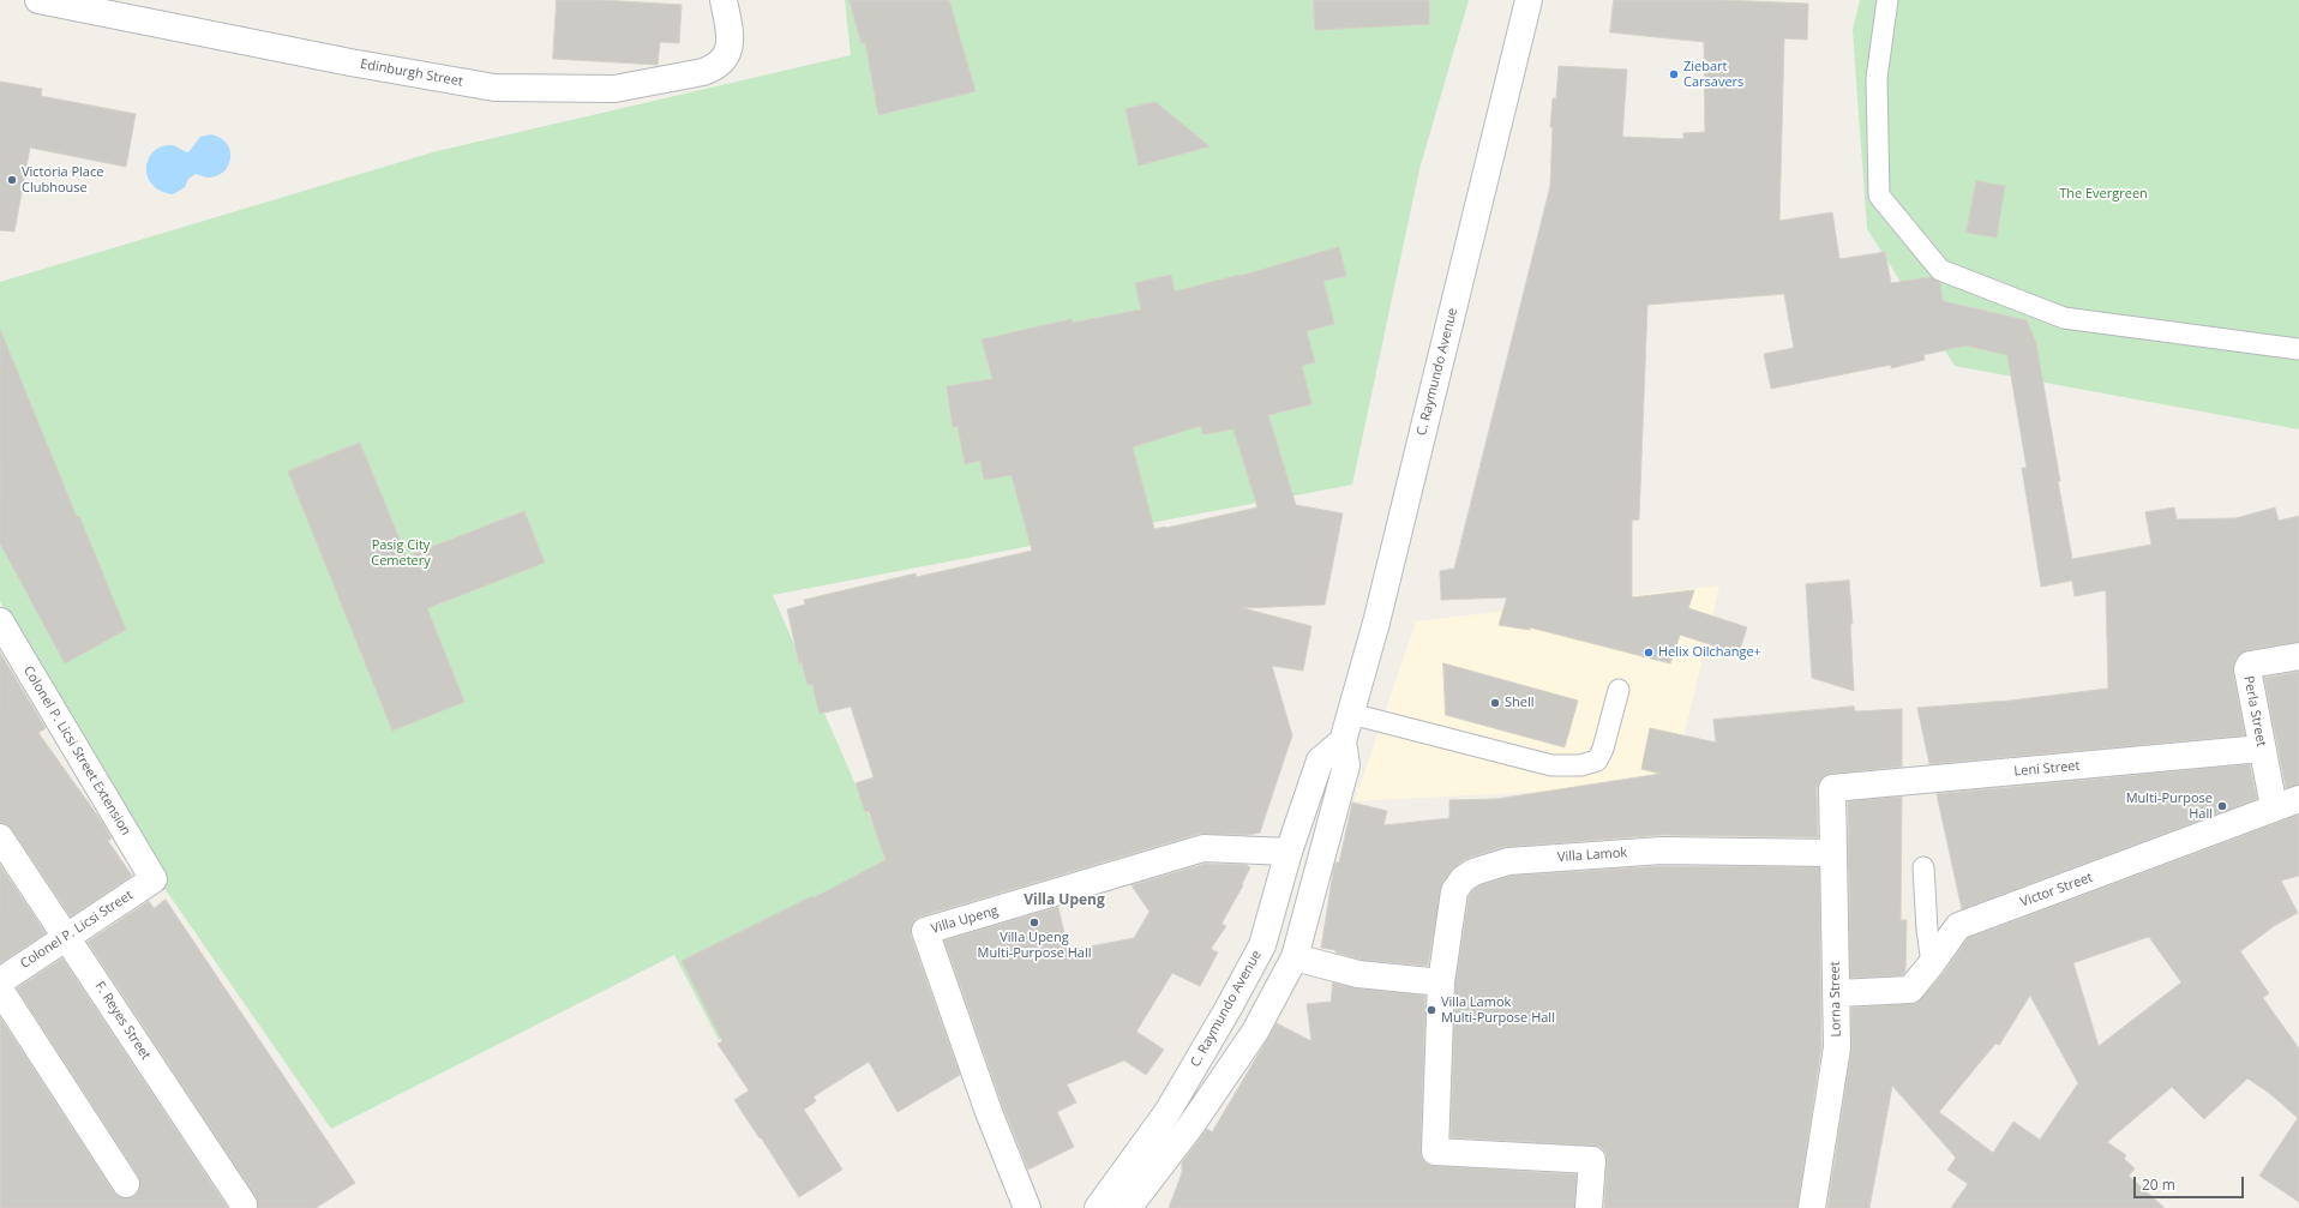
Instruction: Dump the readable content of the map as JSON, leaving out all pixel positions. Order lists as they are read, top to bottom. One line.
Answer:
{"streets":{"street":["Edinburgh Street","C. Raymundo Avenue","Perla Street","Colonel P. Licsi Street Extension","Leni Street","Villa Lamok","Victor Street","Villa Upeng","Colonel P. Licsi Street","Lorna Street","F. Reyes Street"]},"crossings":[["C. Raymundo Avenue","Villa Upeng"],["Perla Street","Leni Street"],["Perla Street","Victor Street"],["Colonel P. Licsi Street Extension","Colonel P. Licsi Street"],["Leni Street","Lorna Street"],["Villa Lamok","Lorna Street"],["Victor Street","Lorna Street"],["Colonel P. Licsi Street","F. Reyes Street"]],"districts":["Villa Upeng"],"parks":["The Evergreen","Pasig City Cemetery"],"places":["Ziebart Carsavers","Victoria Place Clubhouse","Helix Oilchange+","Shell","Multi-Purpose Hall","Villa Upeng Multi-Purpose Hall","Villa Lamok Multi-Purpose Hall"],"scale_bar":"20 m"}
